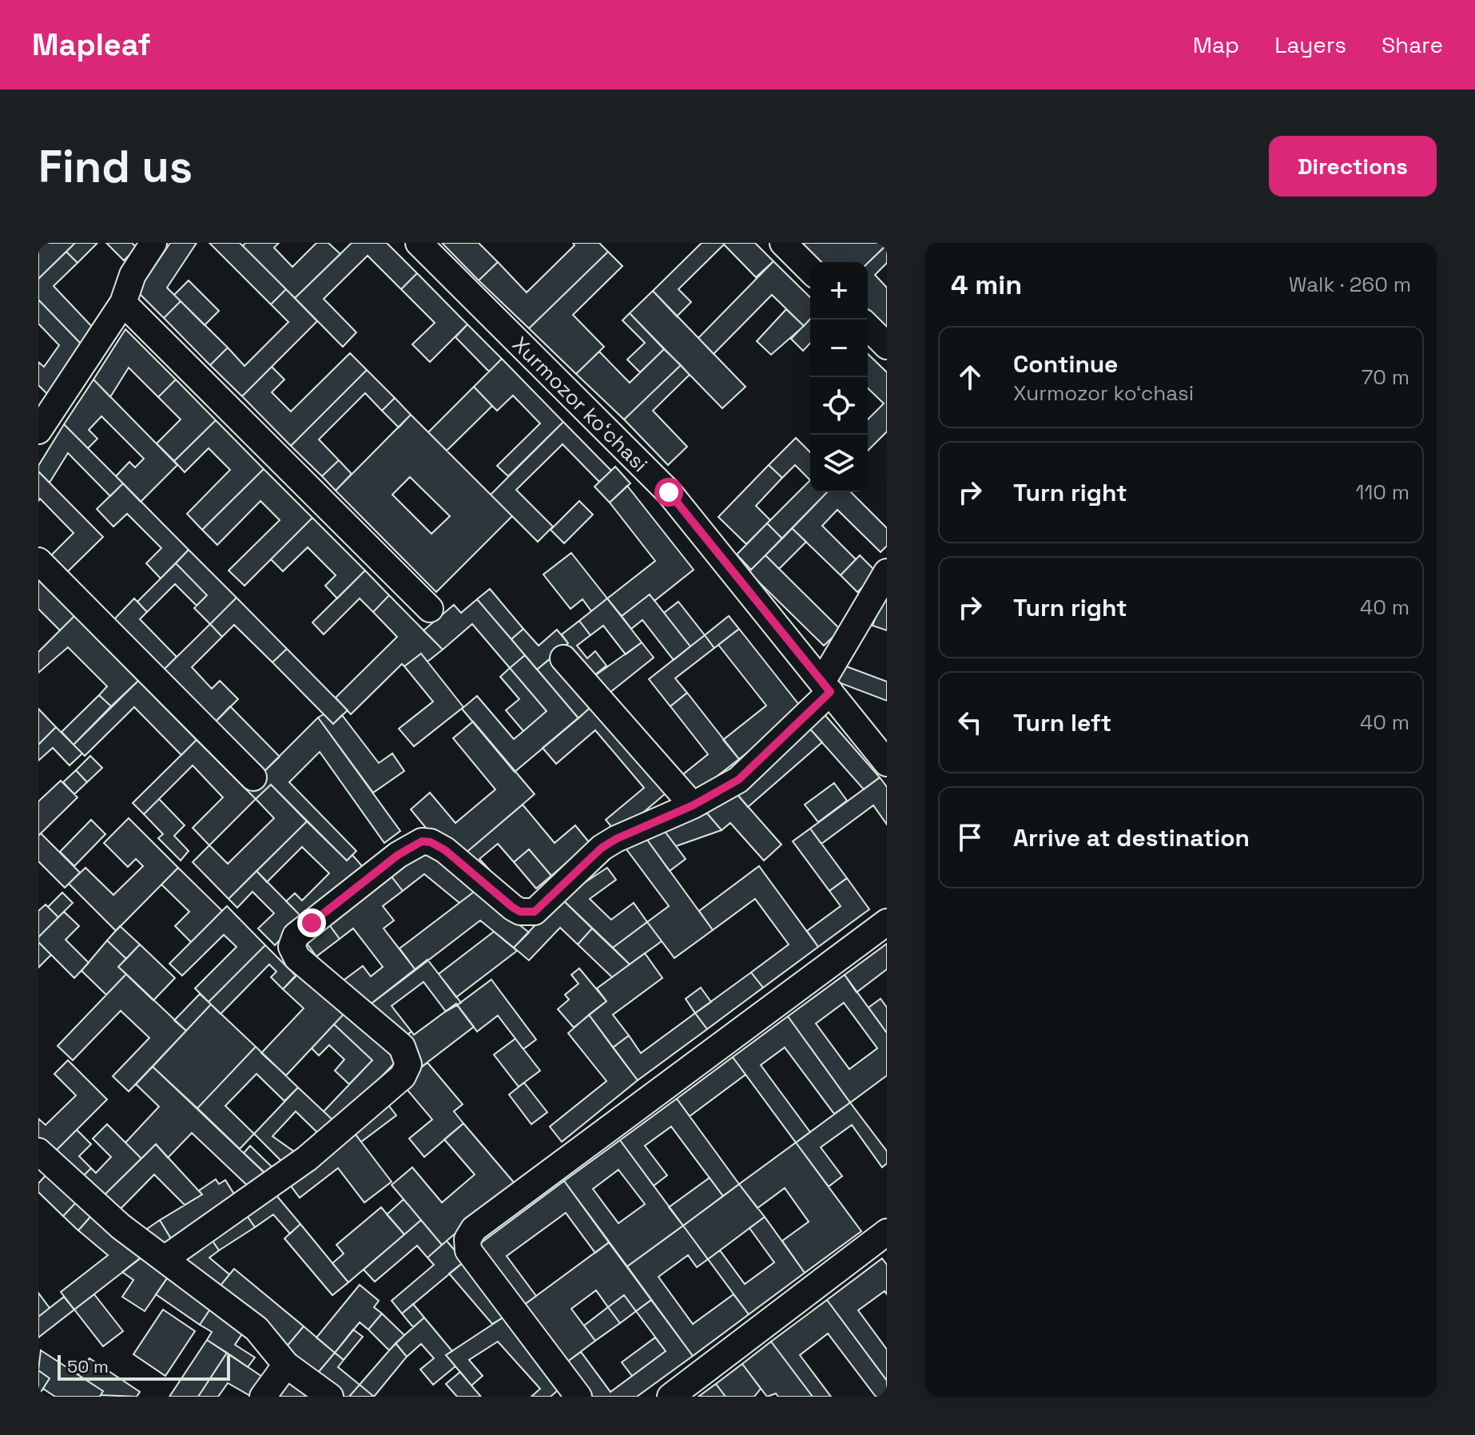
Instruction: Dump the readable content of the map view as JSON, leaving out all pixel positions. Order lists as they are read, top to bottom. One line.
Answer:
{"streets":{"street":["Xurmozor koʻchasi"]},"scale_bar":"50 m","page":{"header":"Mapleaf","nav":["Map","Layers","Share"],"buttons":"Directions","title":"Find us","heading":["4 min","Walk · 260 m"],"map_buttons":["+","−"],"list":[["Continue","Xurmozor koʻchasi","70 m"],["Turn right","110 m"],["Turn right","40 m"],["Turn left","40 m"],"Arrive at destination"],"scale":"50 m"}}
